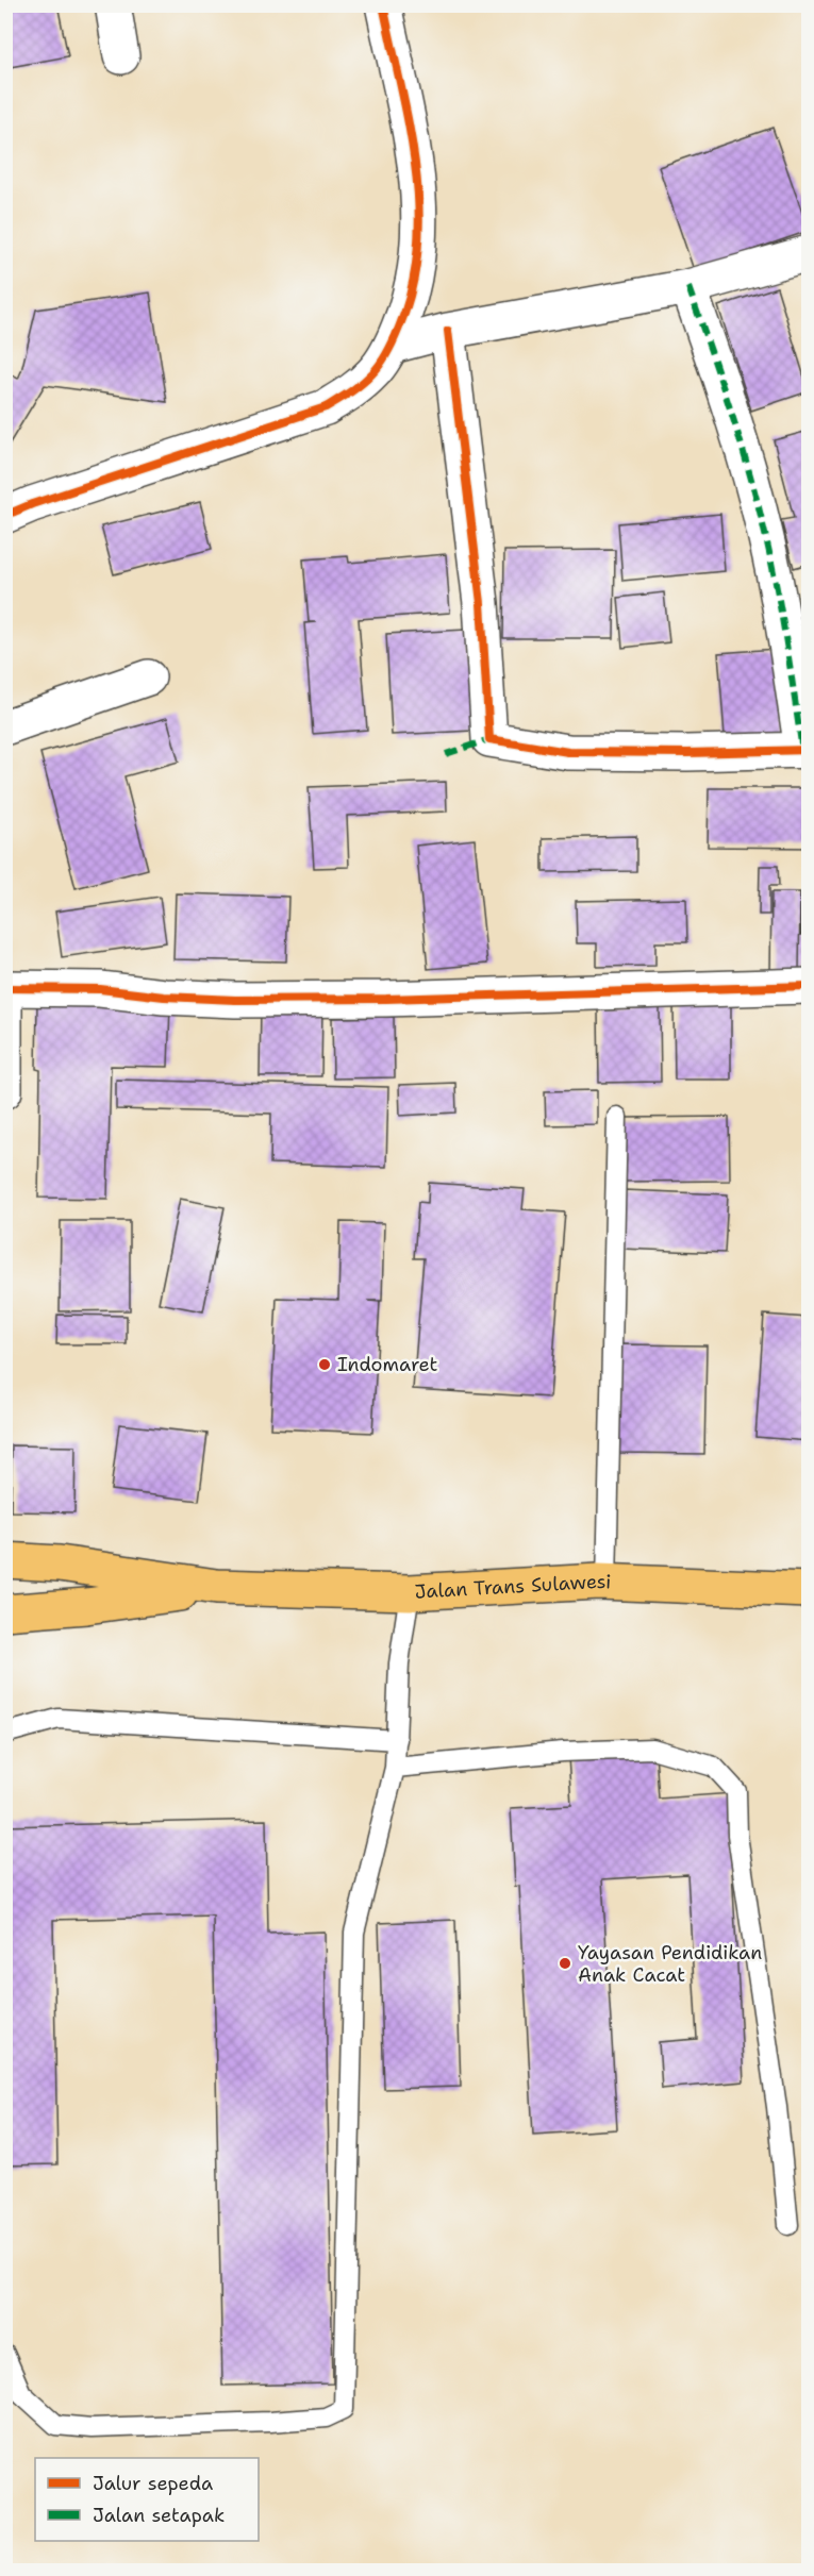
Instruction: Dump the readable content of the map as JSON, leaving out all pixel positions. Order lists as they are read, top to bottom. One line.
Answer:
{"streets":{"highway":["Jalan Trans Sulawesi"]},"places":["Indomaret","Yayasan Pendidikan Anak Cacat"],"legend":["Jalur sepeda","Jalan setapak"]}
